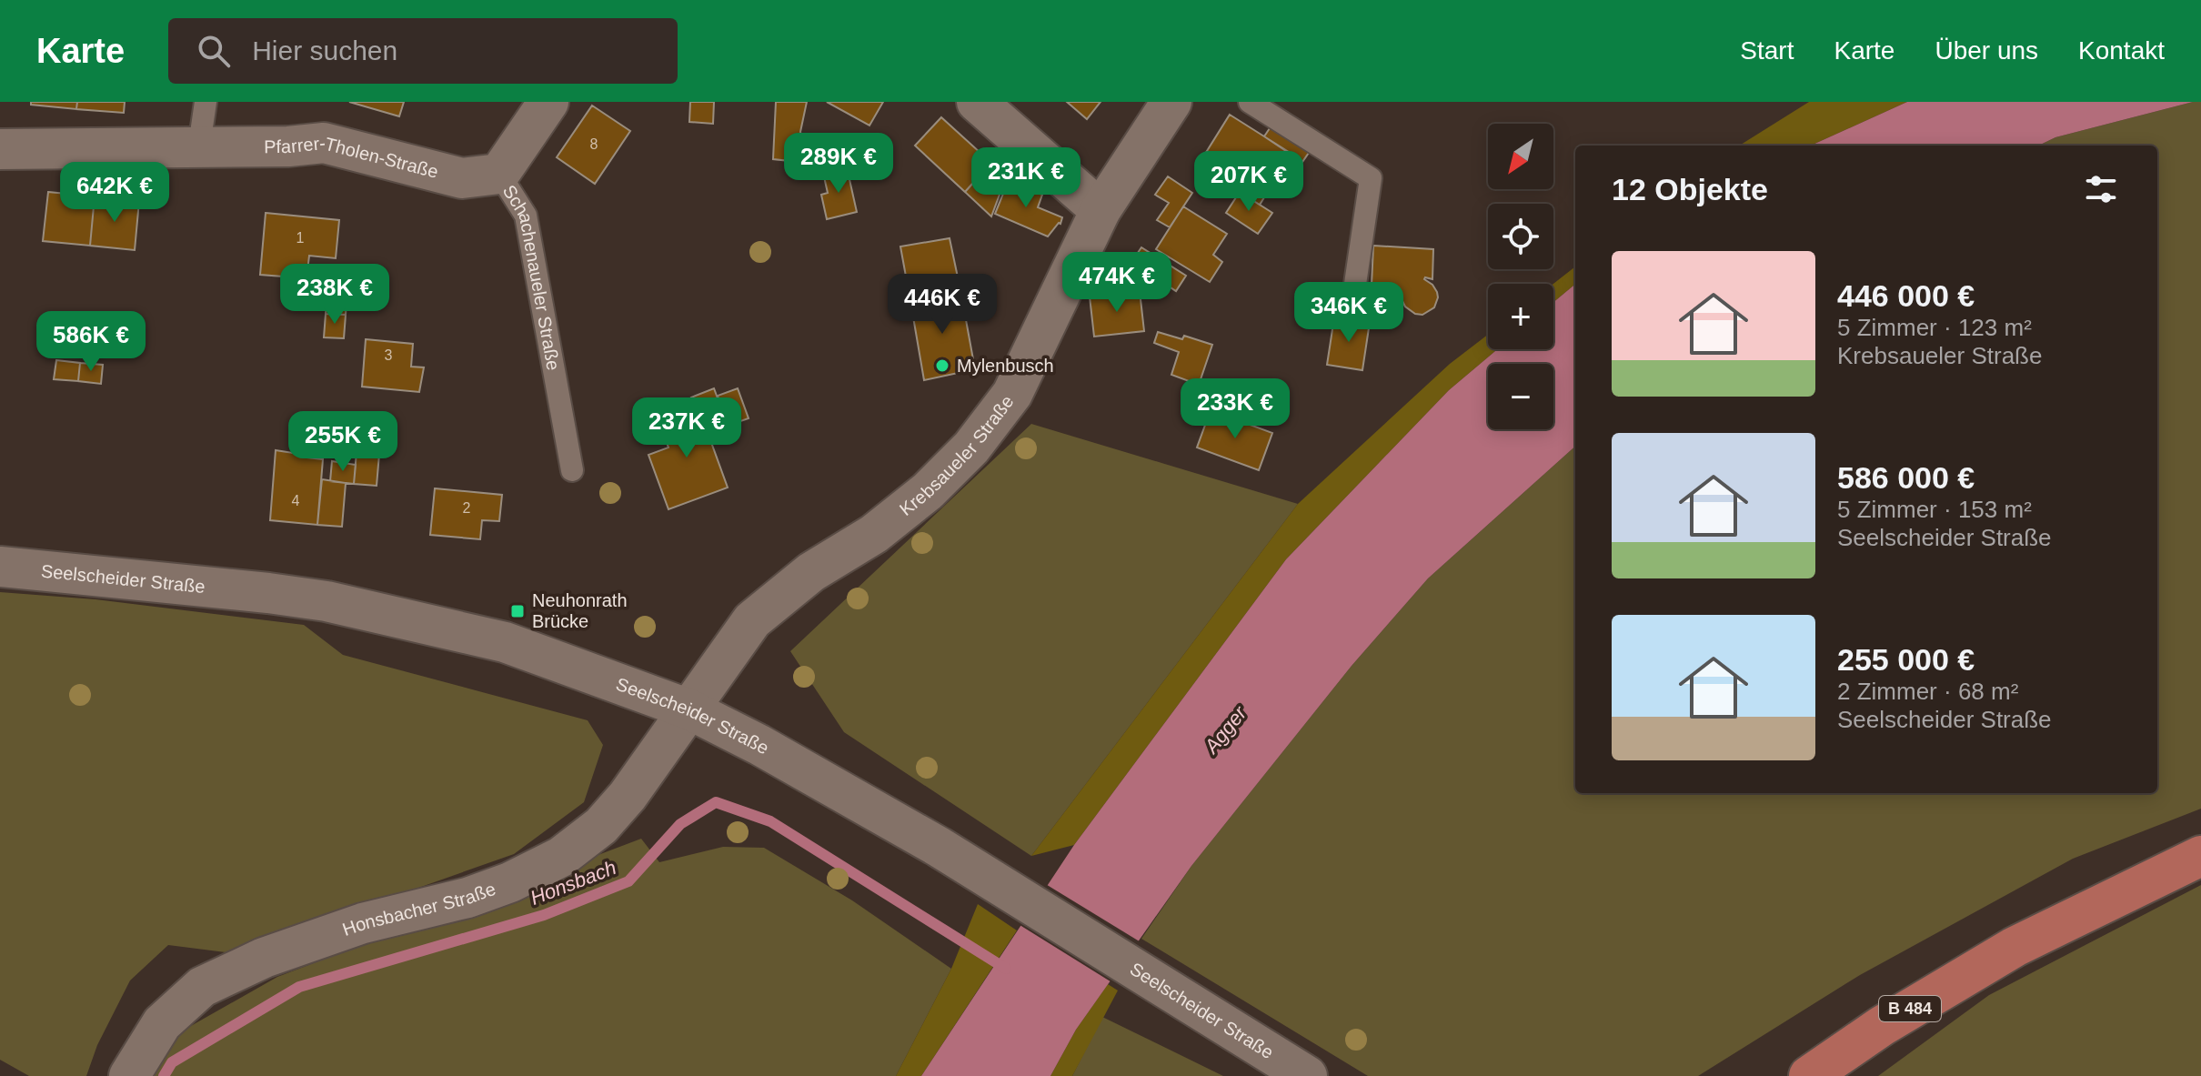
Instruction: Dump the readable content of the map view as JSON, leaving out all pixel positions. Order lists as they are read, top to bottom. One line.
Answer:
{"streets":{"main road":["B 484"],"street":["Pfarrer-Tholen-Straße","Schachenaueler Straße","Krebsaueler Straße","Seelscheider Straße","Honsbacher Straße"]},"crossings":[["Pfarrer-Tholen-Straße","Schachenaueler Straße"],["Krebsaueler Straße","Seelscheider Straße"],["Krebsaueler Straße","Honsbacher Straße"],["Seelscheider Straße","Honsbacher Straße"]],"water":["Agger","Honsbach"],"places":{"other":["Mylenbusch"],"transit":["Neuhonrath Brücke"]},"house_numbers":["8","1","3","4","2"],"north":"bottom left","page":{"header":"Karte","search":"Hier suchen","nav":["Start","Karte","Über uns","Kontakt"],"map_buttons":["+","−"],"price":["289K €","231K €","207K €","642K €","474K €","238K €","446K €","346K €","586K €","233K €","237K €","255K €"],"heading":"12 Objekte","list":[{"name":"446 000 €","note":"5 Zimmer · 123 m² · Krebsaueler Straße"},{"name":"586 000 €","note":"5 Zimmer · 153 m² · Seelscheider Straße"},{"name":"255 000 €","note":"2 Zimmer · 68 m² · Seelscheider Straße"}]}}
